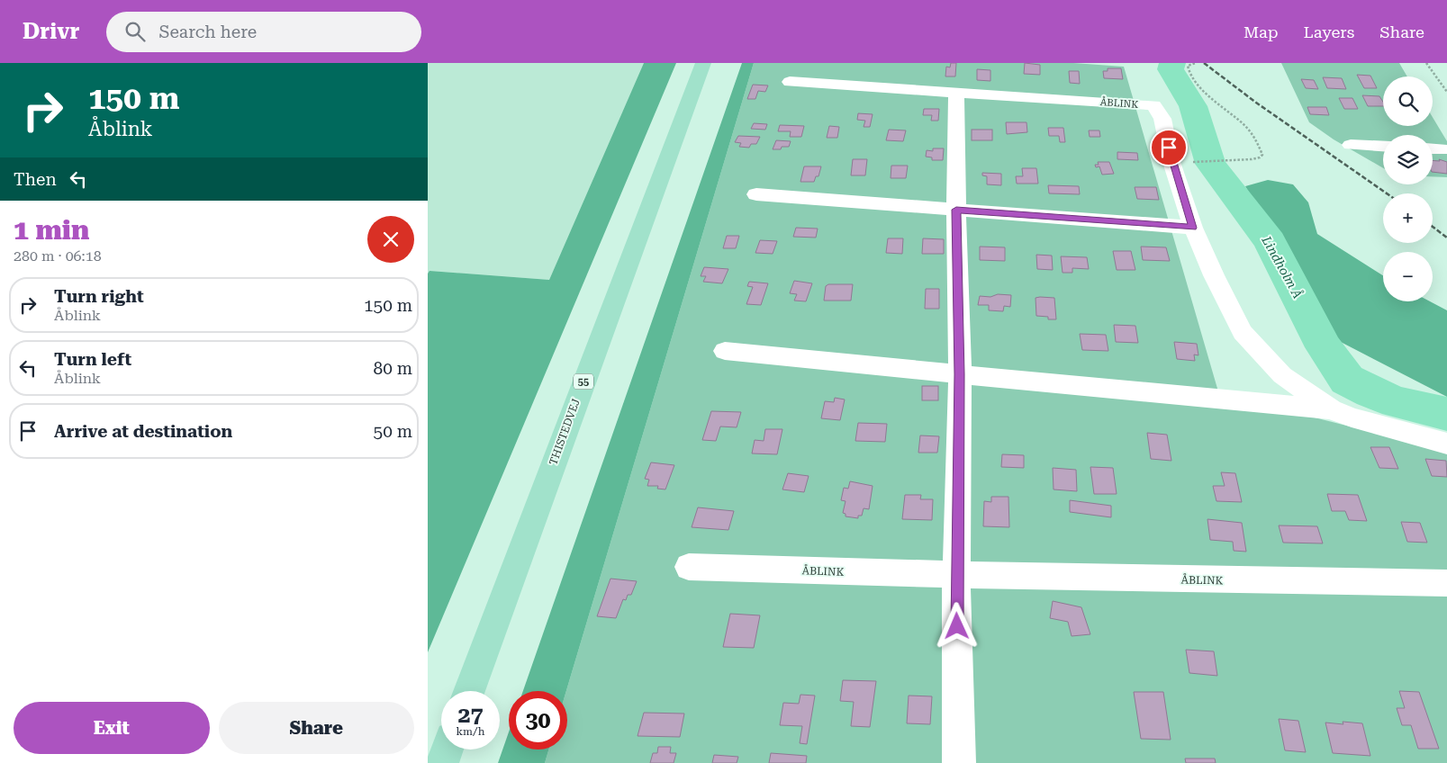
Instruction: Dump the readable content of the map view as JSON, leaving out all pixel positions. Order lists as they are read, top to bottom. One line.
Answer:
{"streets":{"main road":["55","THISTEDVEJ"],"street":["ÅBLINK"]},"water":["Lindholm Å"],"page":{"header":"Drivr","search":"Search here","nav":["Map","Layers","Share"],"turn":["150 m","Åblink"],"map_buttons":["+","−"],"then":"Then","heading":["1 min","280 m · 06:18"],"list":[{"name":"Turn right","note":"Åblink","value":"150 m"},{"name":"Turn left","note":"Åblink","value":"80 m"},{"name":"Arrive at destination","value":"50 m"}],"speed":"27 km/h","limit":"30","buttons":["Exit","Share"]}}
